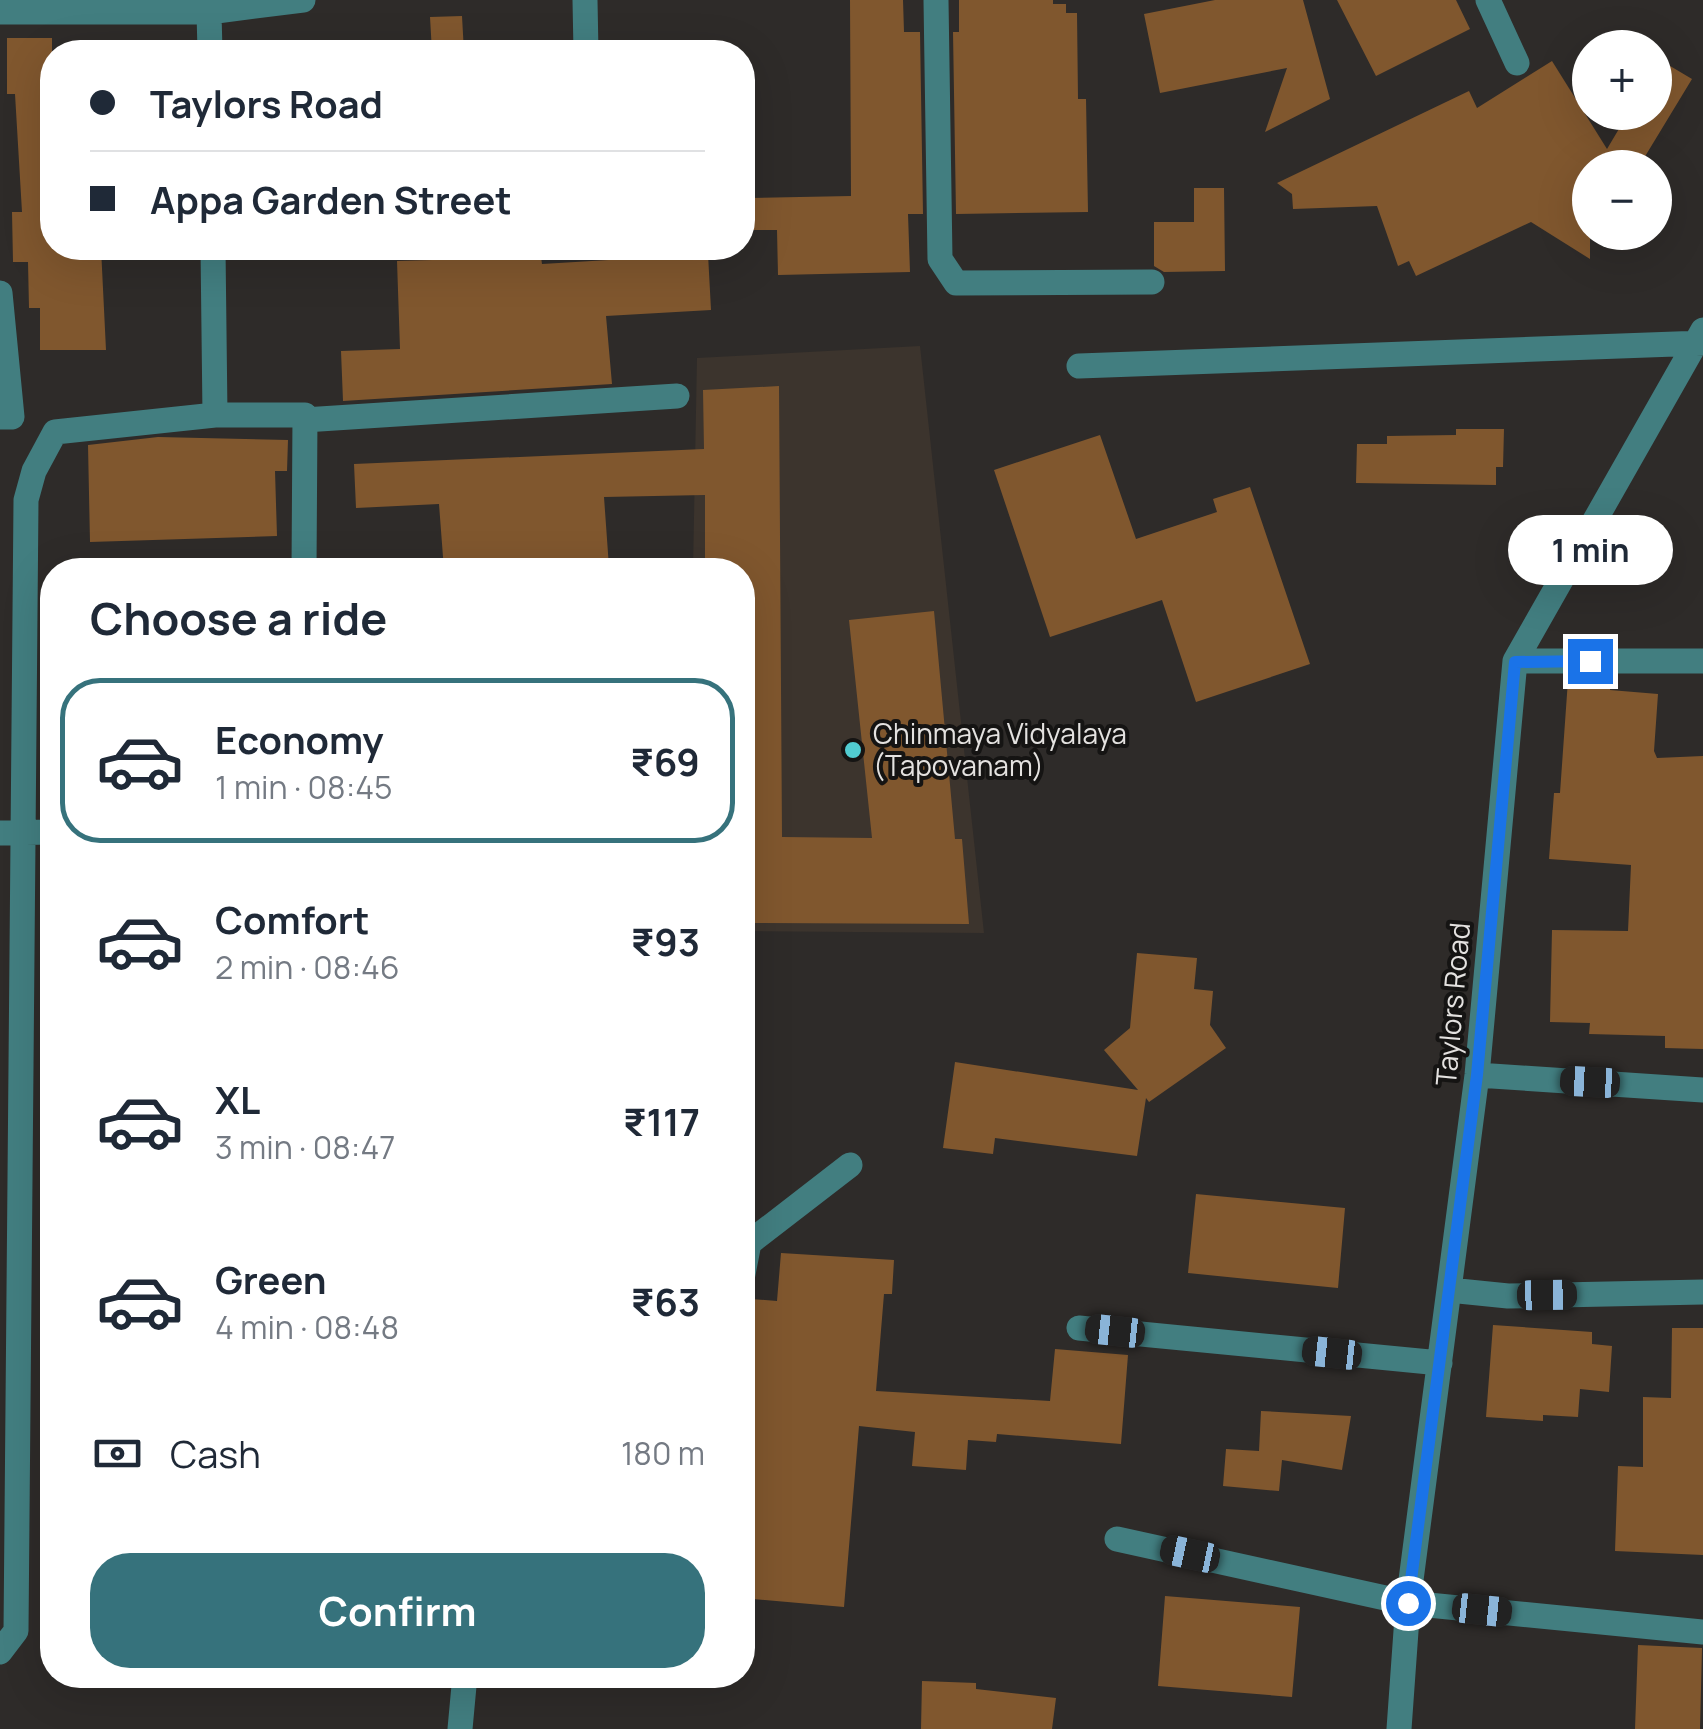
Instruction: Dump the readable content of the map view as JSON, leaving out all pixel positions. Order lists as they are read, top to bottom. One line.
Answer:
{"streets":{"street":["Taylors Road"]},"places":["Chinmaya Vidyalaya (Tapovanam)"],"page":{"map_buttons":["+","−"],"banner":["Taylors Road","Appa Garden Street"],"bubble":"1 min","heading":"Choose a ride","list":[{"name":"Economy","note":"1 min · 08:45","value":"₹69"},{"name":"Comfort","note":"2 min · 08:46","value":"₹93"},{"name":"XL","note":"3 min · 08:47","value":"₹117"},{"name":"Green","note":"4 min · 08:48","value":"₹63"}],"pay":["Cash","180 m"],"buttons":"Confirm"}}
